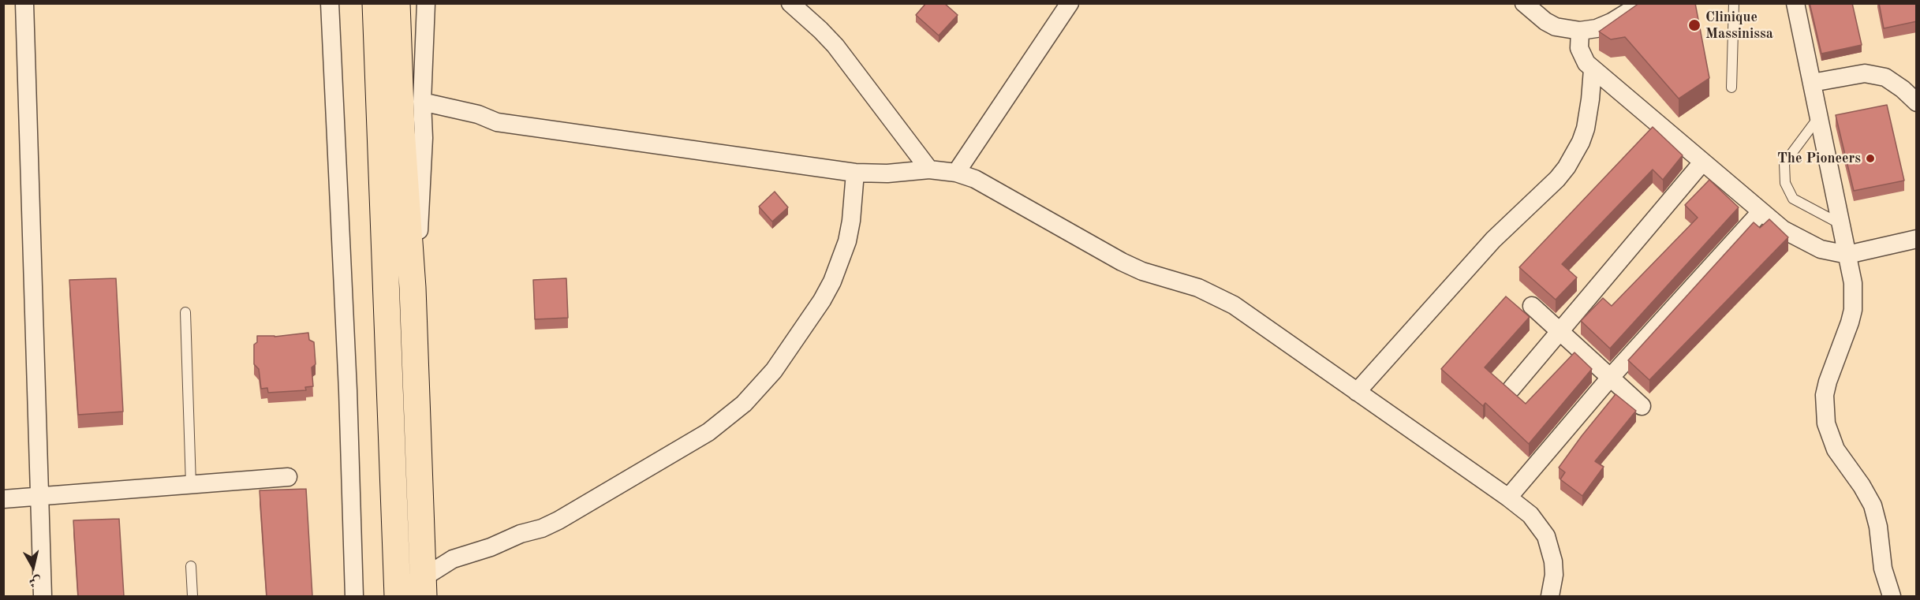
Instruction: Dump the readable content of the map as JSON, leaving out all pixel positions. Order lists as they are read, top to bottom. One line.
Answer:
{"places":["Clinique Massinissa","The Pioneers"],"north":"bottom"}
